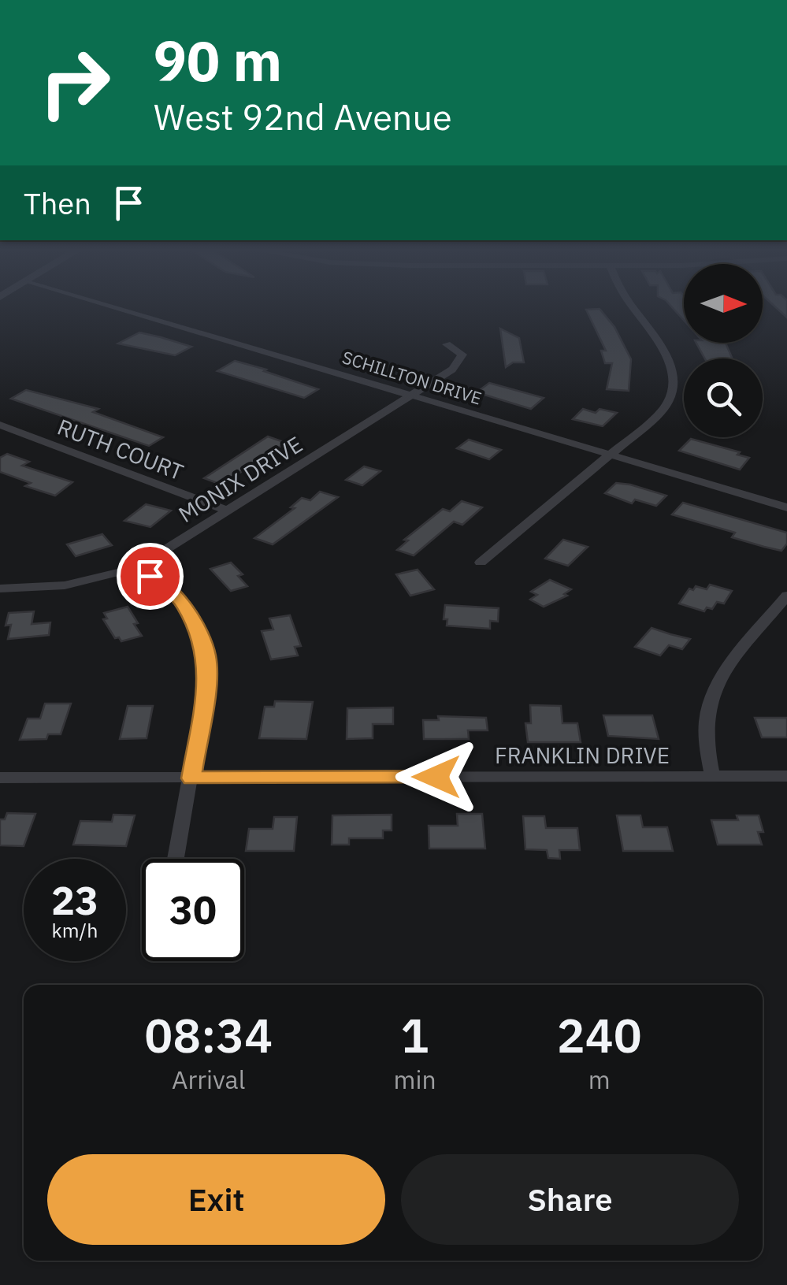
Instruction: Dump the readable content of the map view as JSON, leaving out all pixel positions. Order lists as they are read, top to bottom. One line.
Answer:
{"streets":{"street":["SCHILLTON DRIVE","RUTH COURT","MONIX DRIVE","FRANKLIN DRIVE"]},"crossings":[["SCHILLTON DRIVE","MONIX DRIVE"],["RUTH COURT","MONIX DRIVE"]],"north":"right","page":{"turn":["90 m","West 92nd Avenue"],"then":"Then","speed":"23 km/h","limit":"30","eta":["08:34","Arrival","1","min","240","m"],"buttons":["Exit","Share"]}}
